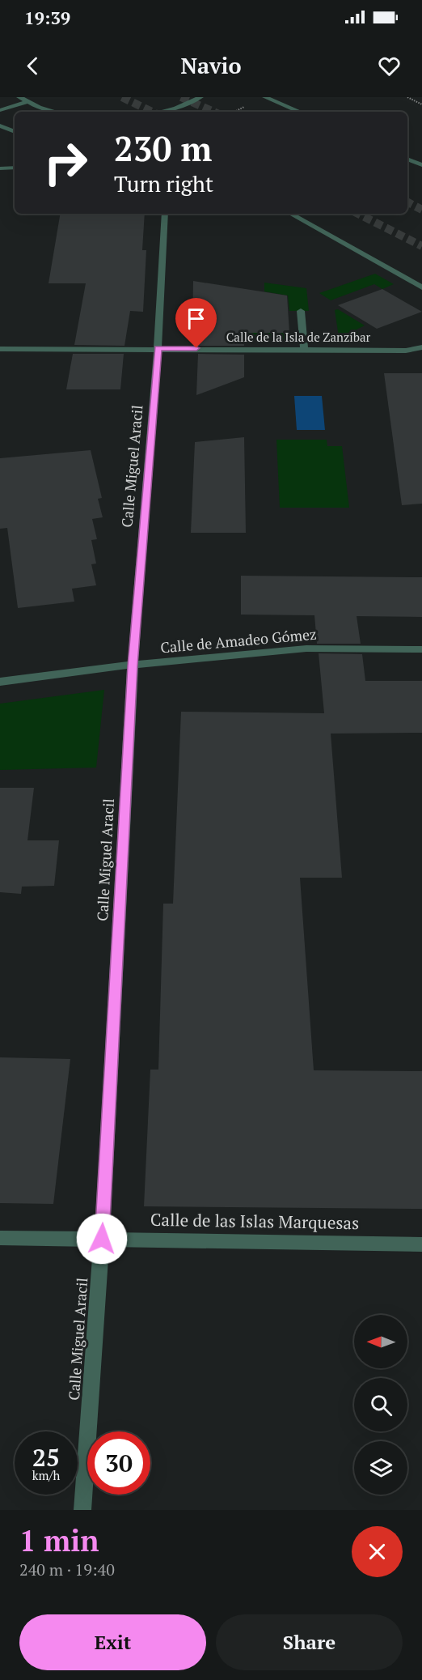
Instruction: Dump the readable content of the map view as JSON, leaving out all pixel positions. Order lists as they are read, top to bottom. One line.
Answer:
{"streets":{"street":["Calle de la Isla de Zanzíbar","Calle Miguel Aracil","Calle de Amadeo Gómez","Calle de las Islas Marquesas"]},"crossings":[["Calle de la Isla de Zanzíbar","Calle Miguel Aracil"],["Calle Miguel Aracil","Calle de Amadeo Gómez"],["Calle Miguel Aracil","Calle de las Islas Marquesas"]],"north":"left","page":{"status":"19:39","header":"Navio","turn":["230 m","Turn right"],"speed":"25 km/h","limit":"30","heading":["1 min","240 m · 19:40"],"buttons":["Exit","Share"]}}
